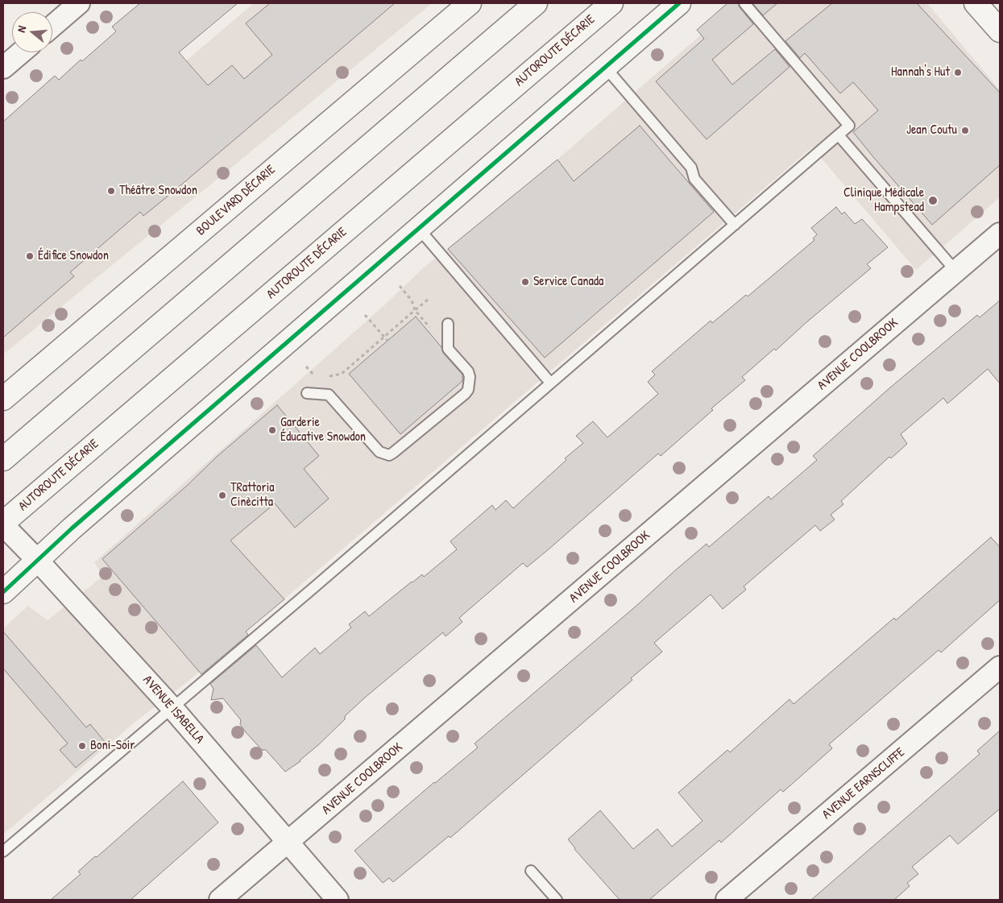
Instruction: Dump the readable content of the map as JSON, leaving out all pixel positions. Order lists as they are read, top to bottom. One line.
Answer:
{"streets":{"main road":["AUTOROUTE DÉCARIE","BOULEVARD DÉCARIE"],"street":["AVENUE COOLBROOK","AVENUE ISABELLA","AVENUE EARNSCLIFFE"]},"crossings":[["AUTOROUTE DÉCARIE","AVENUE ISABELLA"],["AVENUE COOLBROOK","AVENUE ISABELLA"]],"places":["Hannah's Hut","Jean Coutu","Théâtre Snowdon","Clinique Médicale Hampstead","Édifice Snowdon","Service Canada","Garderie Éducative Snowdon","TRattoria Cinècitta","Boni-Soir"],"north":"left"}
